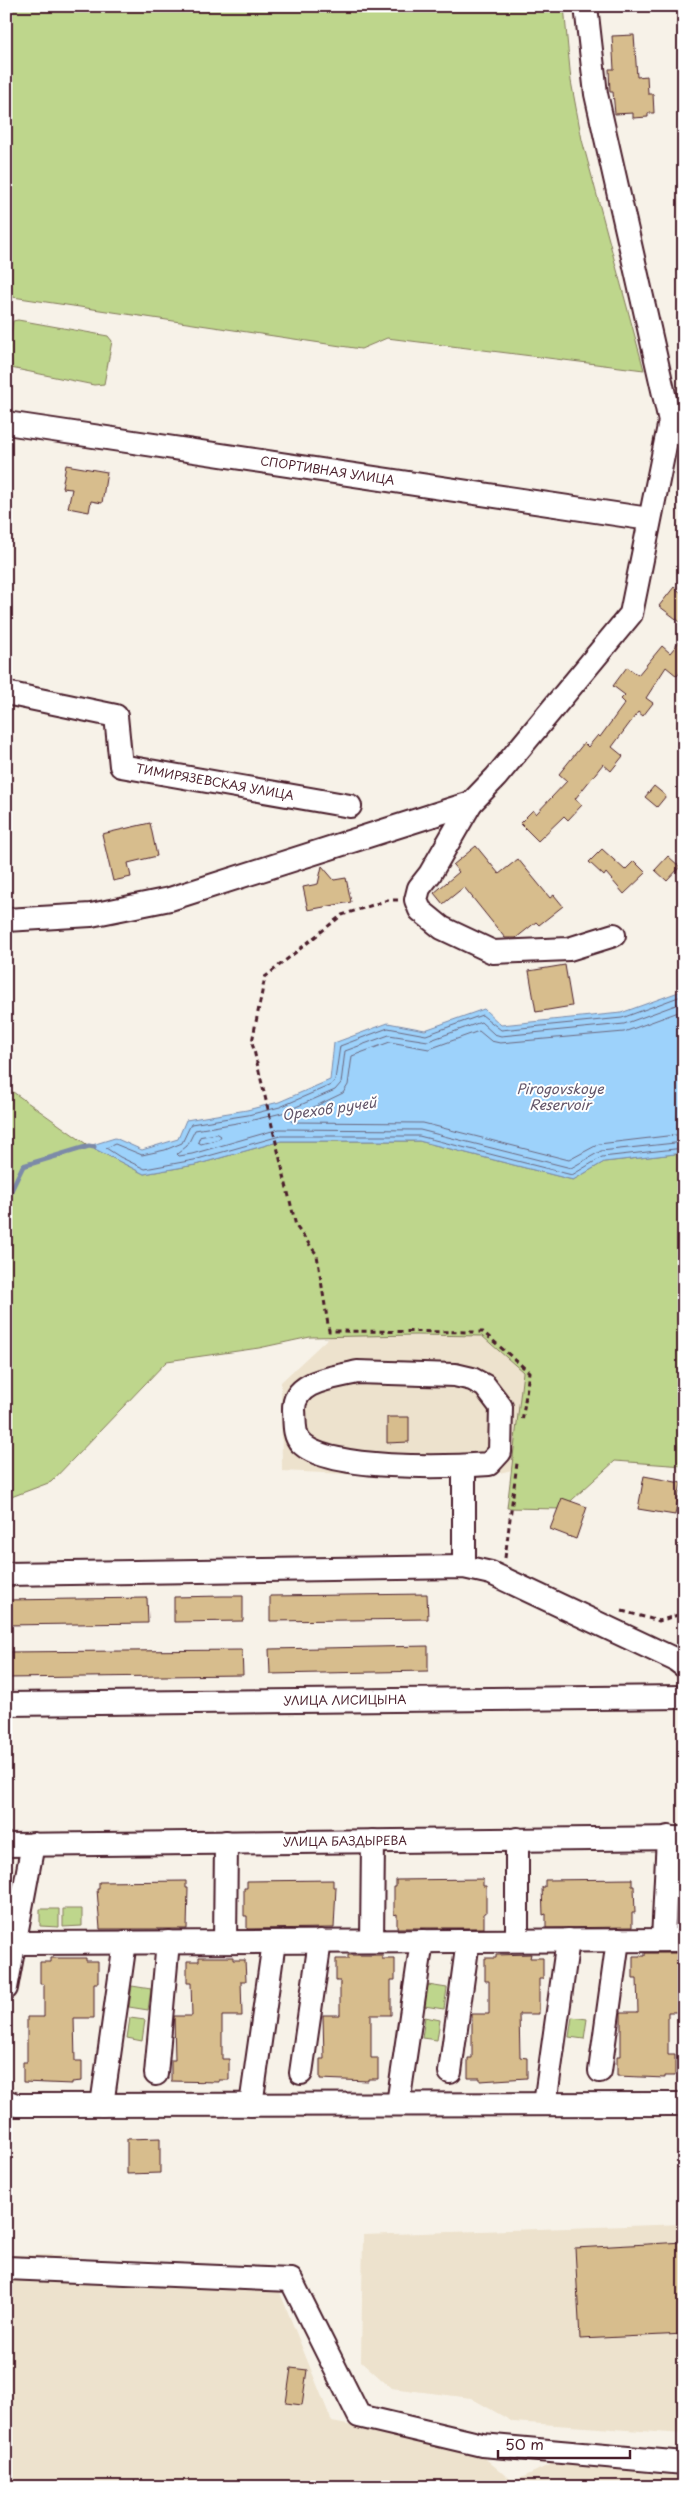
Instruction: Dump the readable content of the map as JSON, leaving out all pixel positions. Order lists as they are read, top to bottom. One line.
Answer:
{"streets":{"street":["СПОРТИВНАЯ УЛИЦА","ТИМИРЯЗЕВСКАЯ УЛИЦА","УЛИЦА ЛИСИЦЫНА","УЛИЦА БАЗДЫРЕВА"]},"water":["Pirogovskoye Reservoir","Орехов ручей"],"scale_bar":"50 m"}
